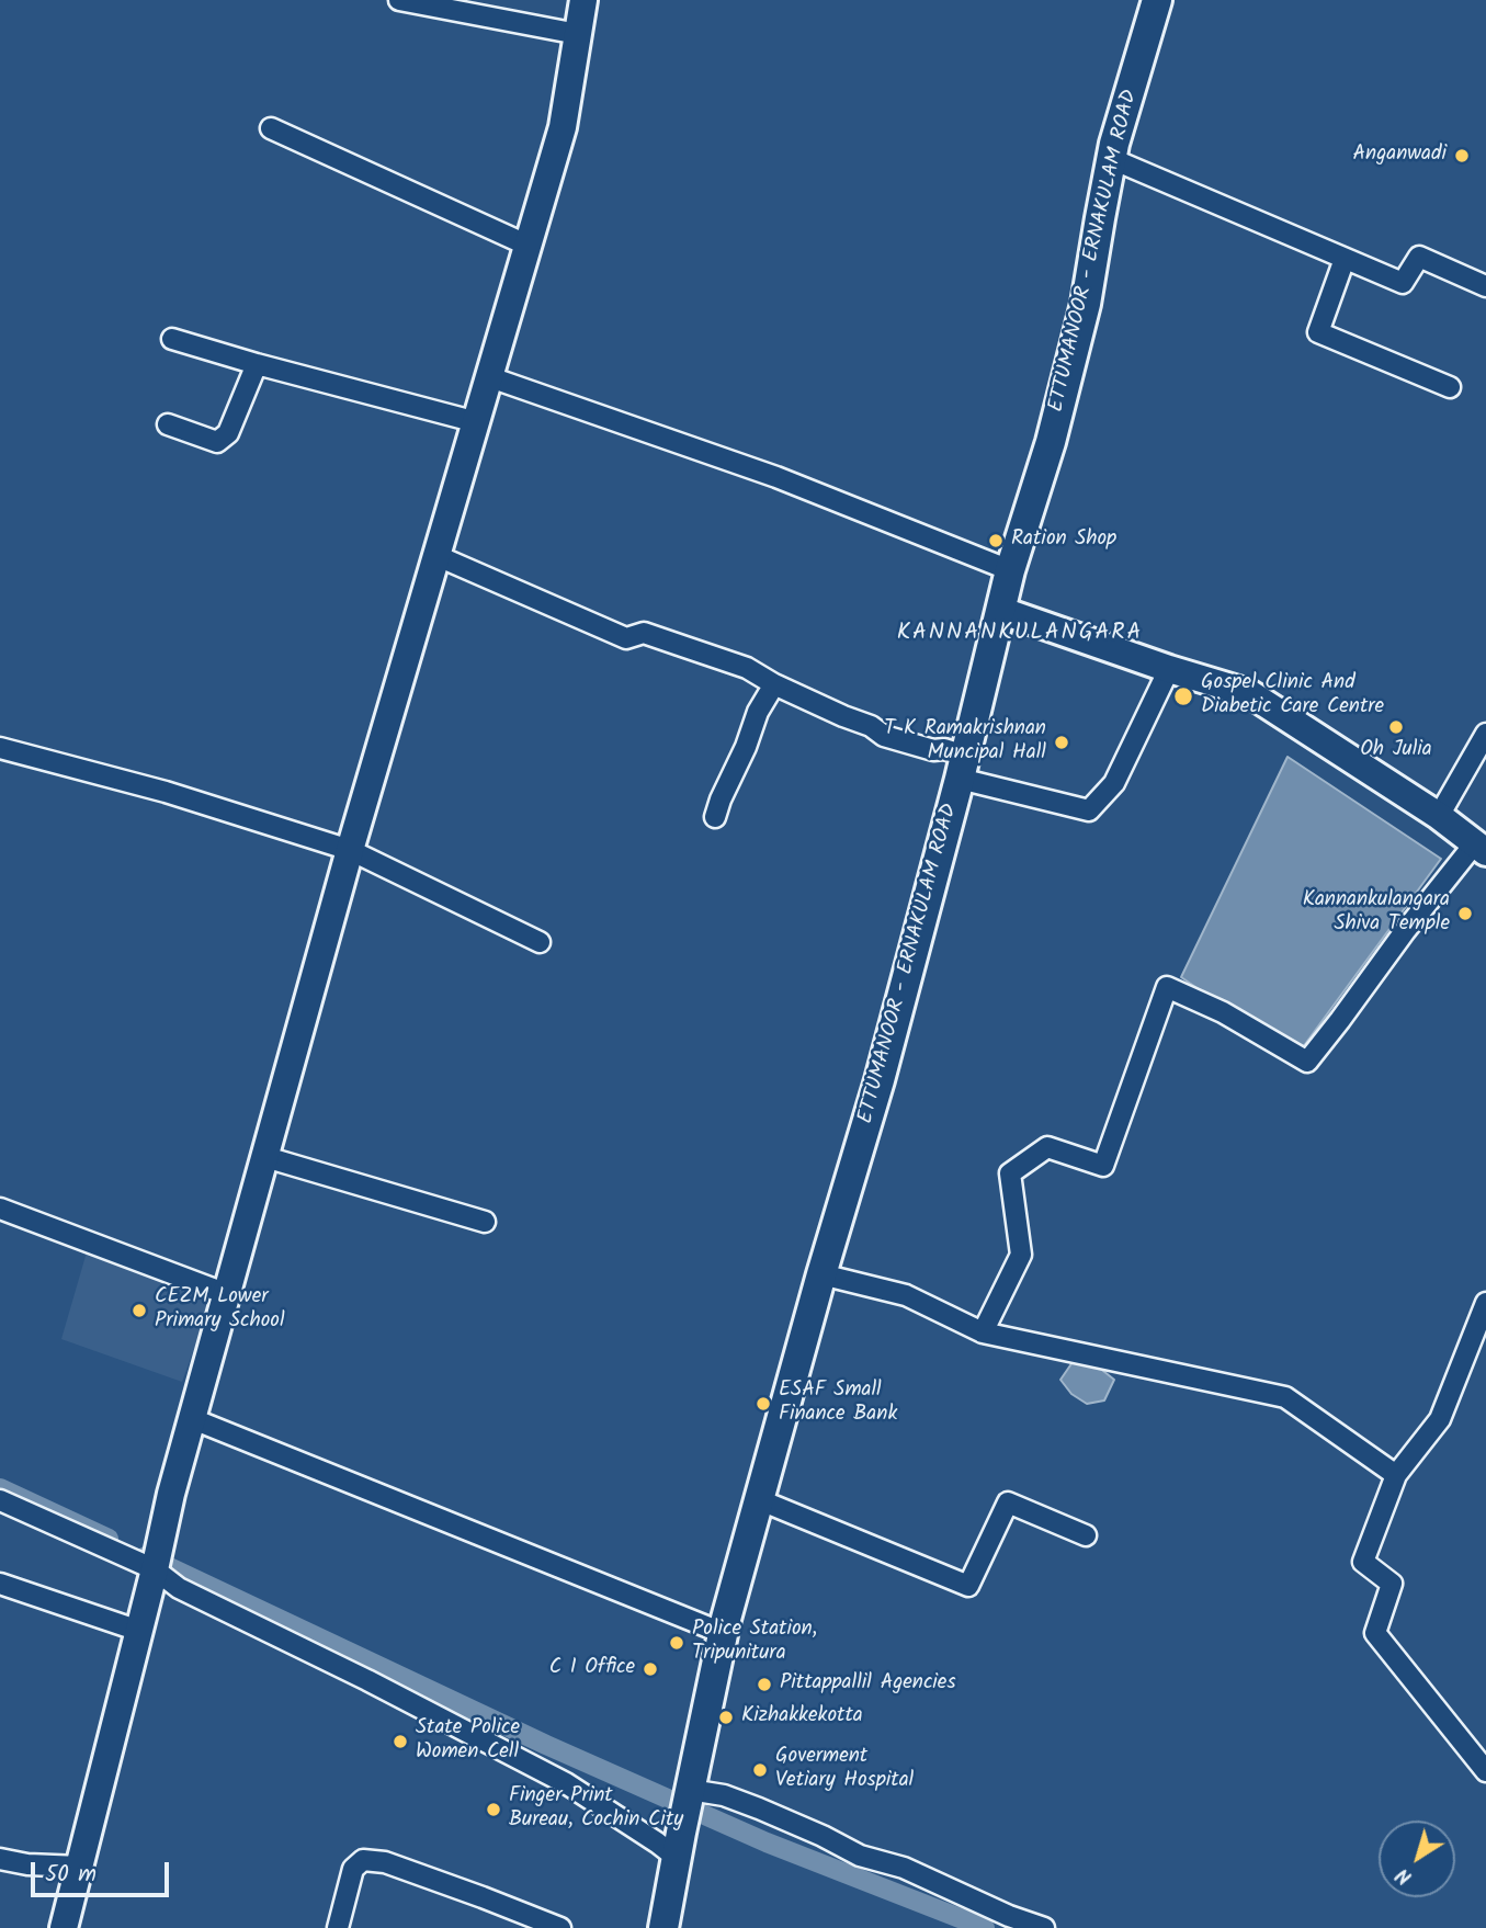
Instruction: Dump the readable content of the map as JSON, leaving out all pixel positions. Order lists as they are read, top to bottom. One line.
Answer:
{"streets":{"main road":["ETTUMANOOR - ERNAKULAM ROAD"]},"districts":["KANNANKULANGARA"],"places":["Anganwadi","Ration Shop","Gospel Clinic And Diabetic Care Centre","Oh Julia","T K Ramakrishnan Muncipal Hall","Kannankulangara Shiva Temple","CEZM Lower Primary School","ESAF Small Finance Bank","Police Station, Tripunitura","C I Office","Pittappallil Agencies","Kizhakkekotta","State Police Women Cell","Goverment Vetiary Hospital","Finger Print Bureau, Cochin City"],"scale_bar":"50 m","north":"bottom left"}
